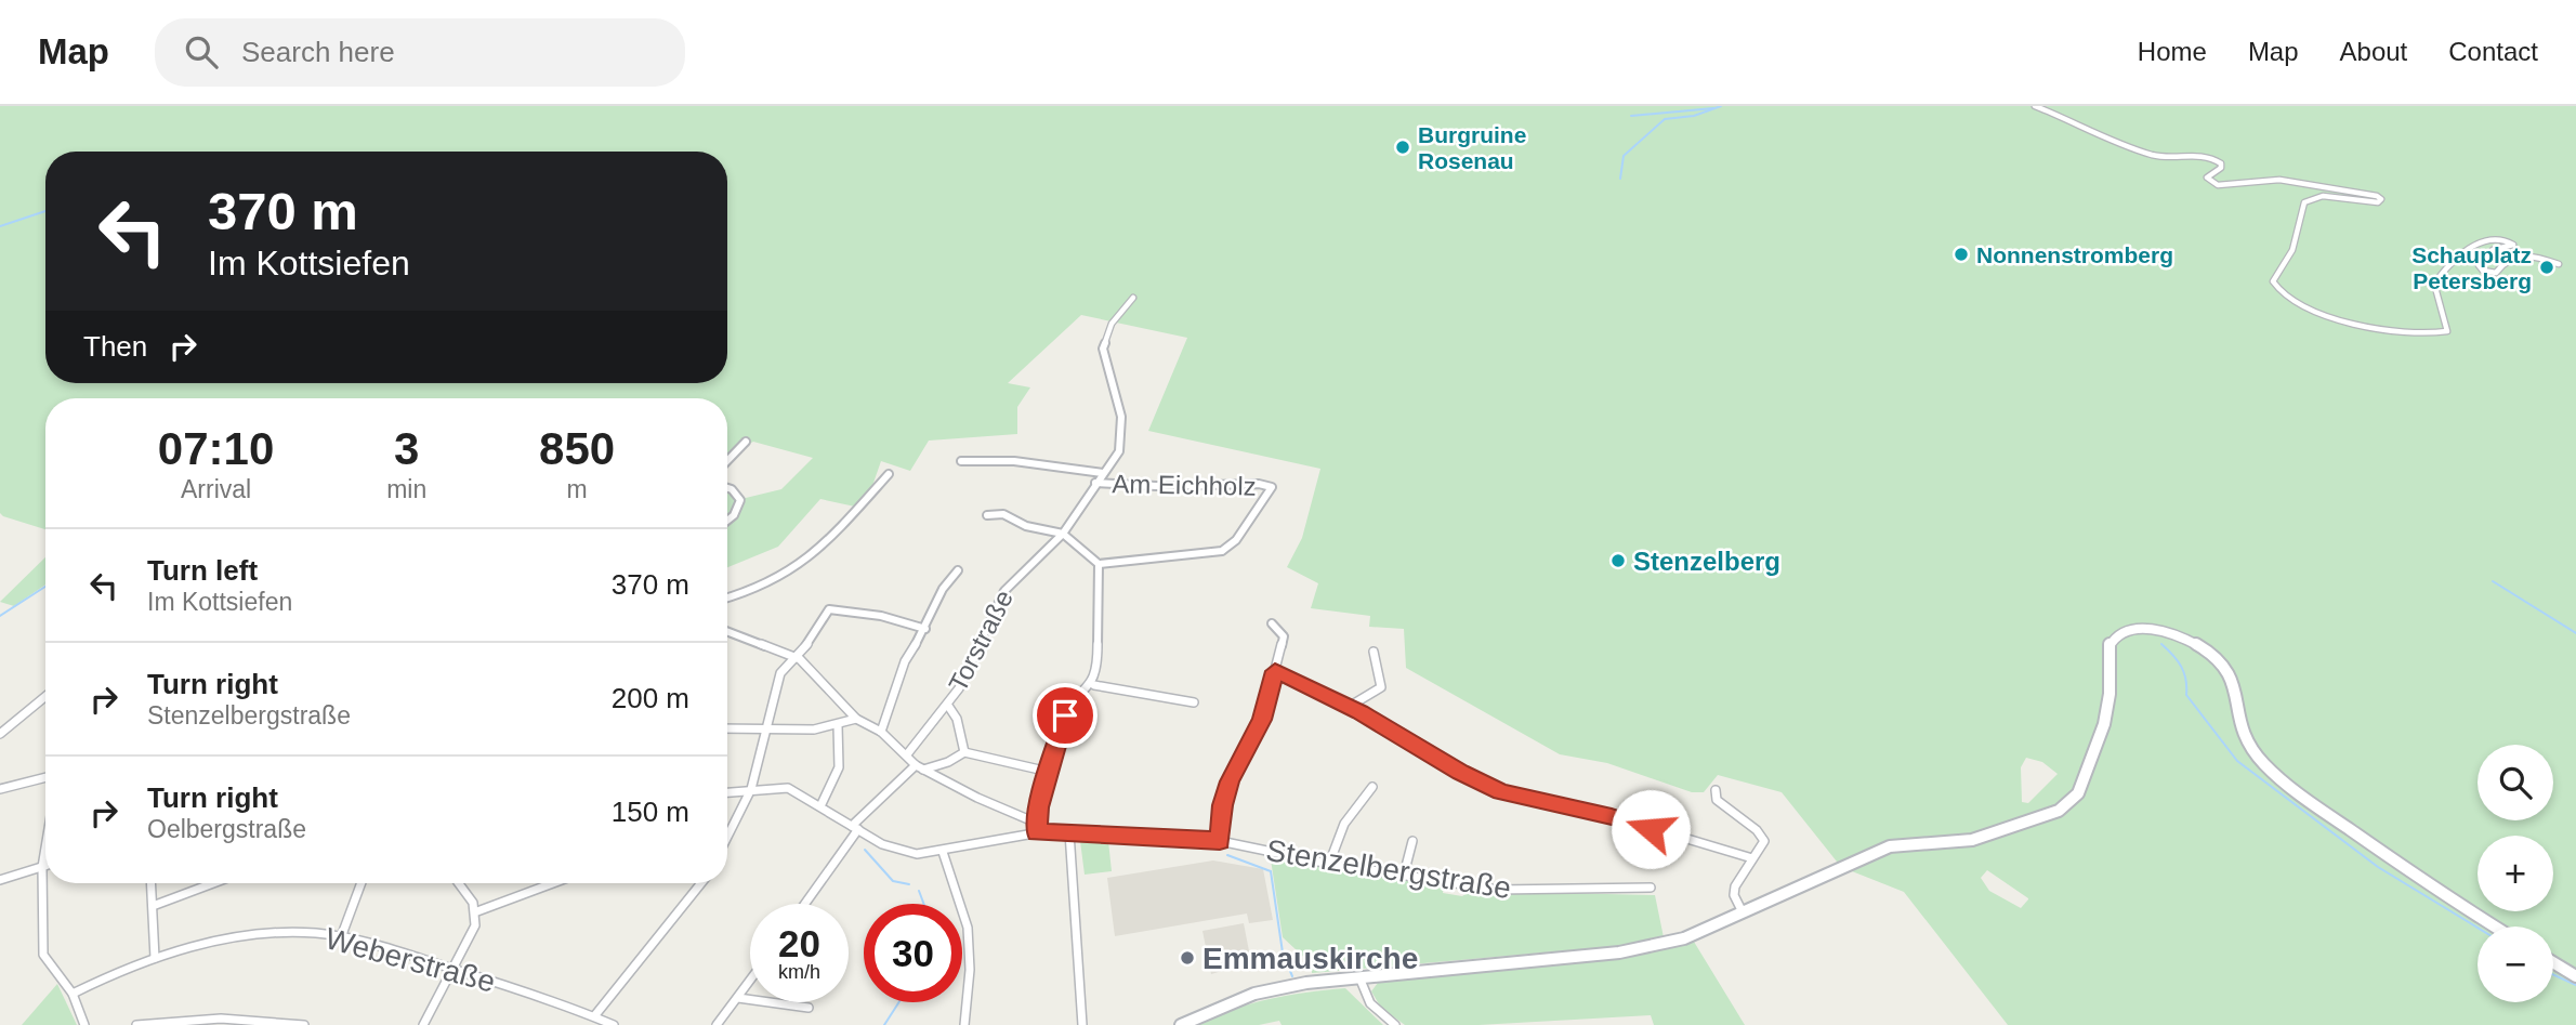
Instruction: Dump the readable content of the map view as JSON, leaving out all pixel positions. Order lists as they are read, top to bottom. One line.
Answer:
{"streets":{"street":["Am Eichholz","Torstraße","Stenzelbergstraße","Weberstraße"]},"crossings":[["Am Eichholz","Torstraße"]],"places":["Burgruine Rosenau","Nonnenstromberg","Schauplatz Petersberg","Stenzelberg","Emmauskirche"],"page":{"header":"Map","search":"Search here","nav":["Home","Map","About","Contact"],"turn":["370 m","Im Kottsiefen"],"then":"Then","eta":["07:10","Arrival","3","min","850","m"],"list":[{"name":"Turn left","note":"Im Kottsiefen","value":"370 m"},{"name":"Turn right","note":"Stenzelbergstraße","value":"200 m"},{"name":"Turn right","note":"Oelbergstraße","value":"150 m"}],"map_buttons":["+","−"],"speed":"20 km/h","limit":"30"}}
